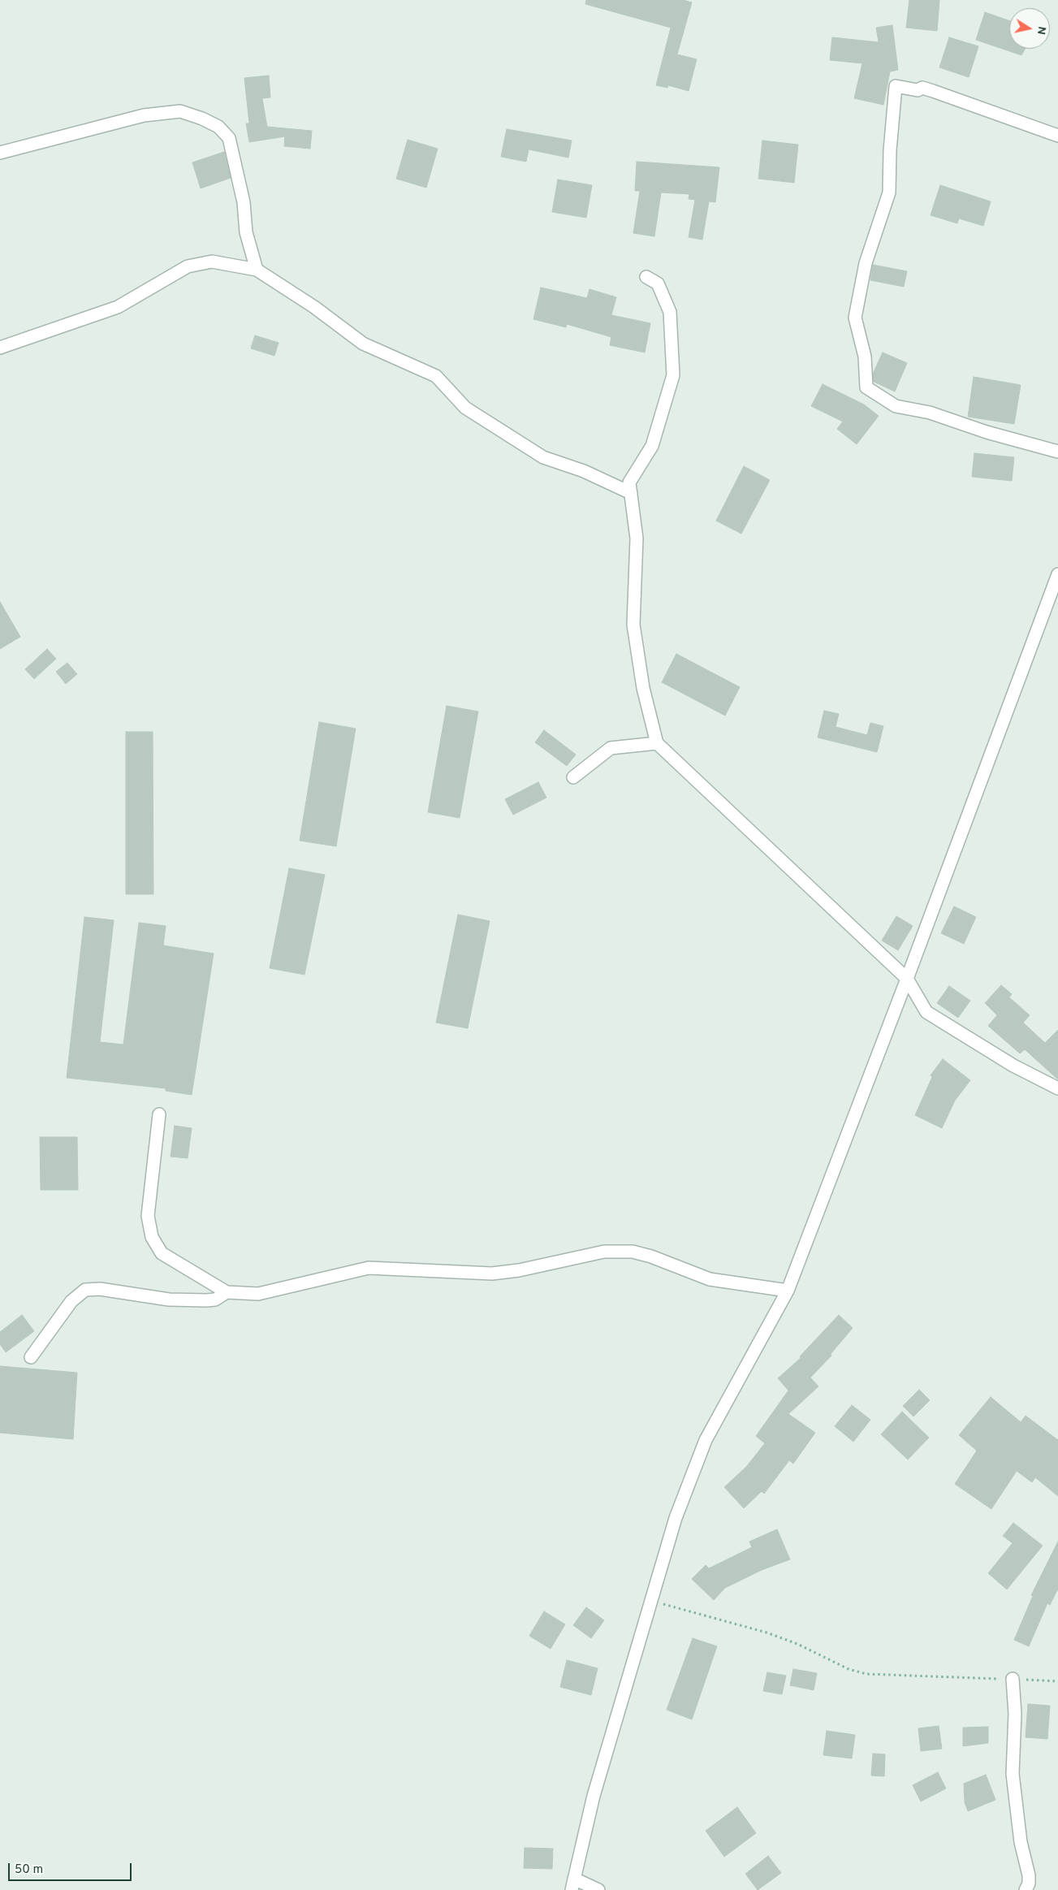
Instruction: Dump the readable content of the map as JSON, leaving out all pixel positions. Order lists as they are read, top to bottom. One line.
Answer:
{"scale_bar":"50 m","north":"right"}
